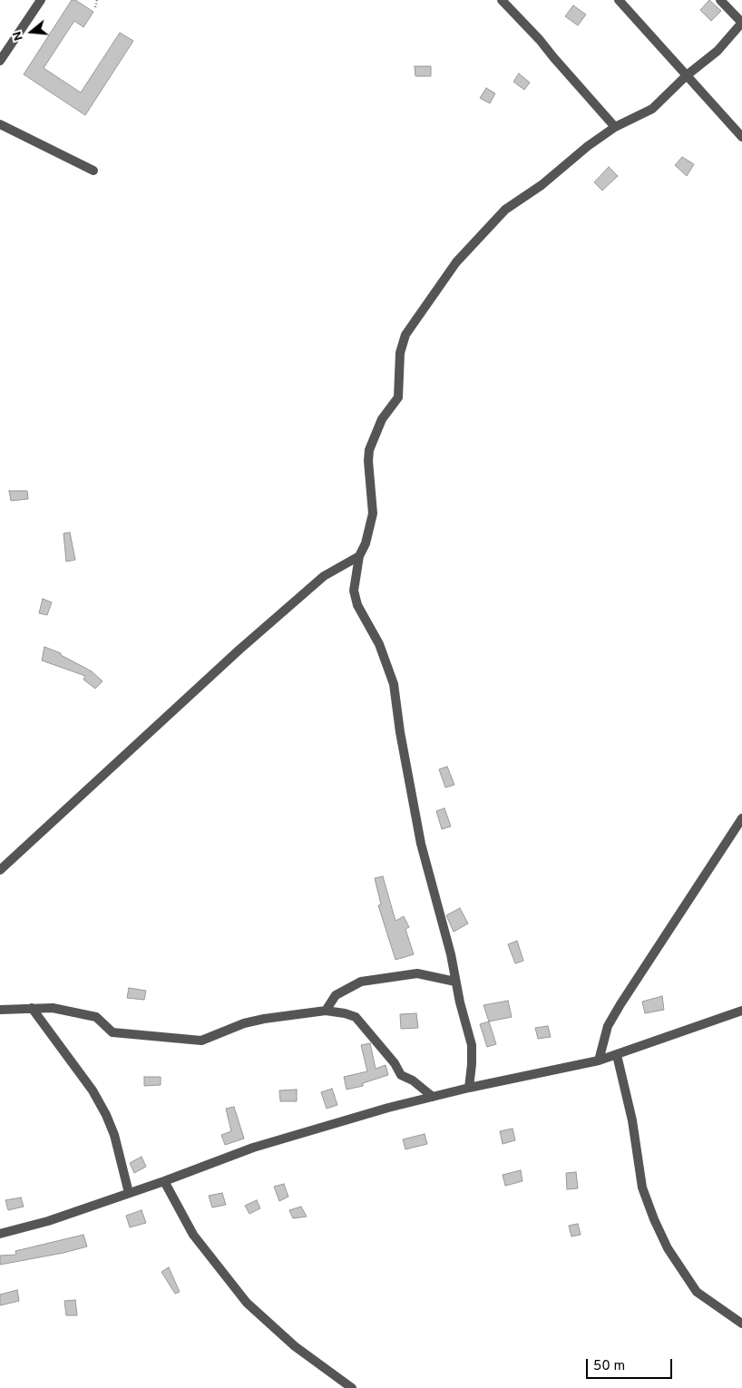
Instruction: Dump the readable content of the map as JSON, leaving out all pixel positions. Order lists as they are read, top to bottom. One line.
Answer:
{"scale_bar":"50 m","north":"left"}
